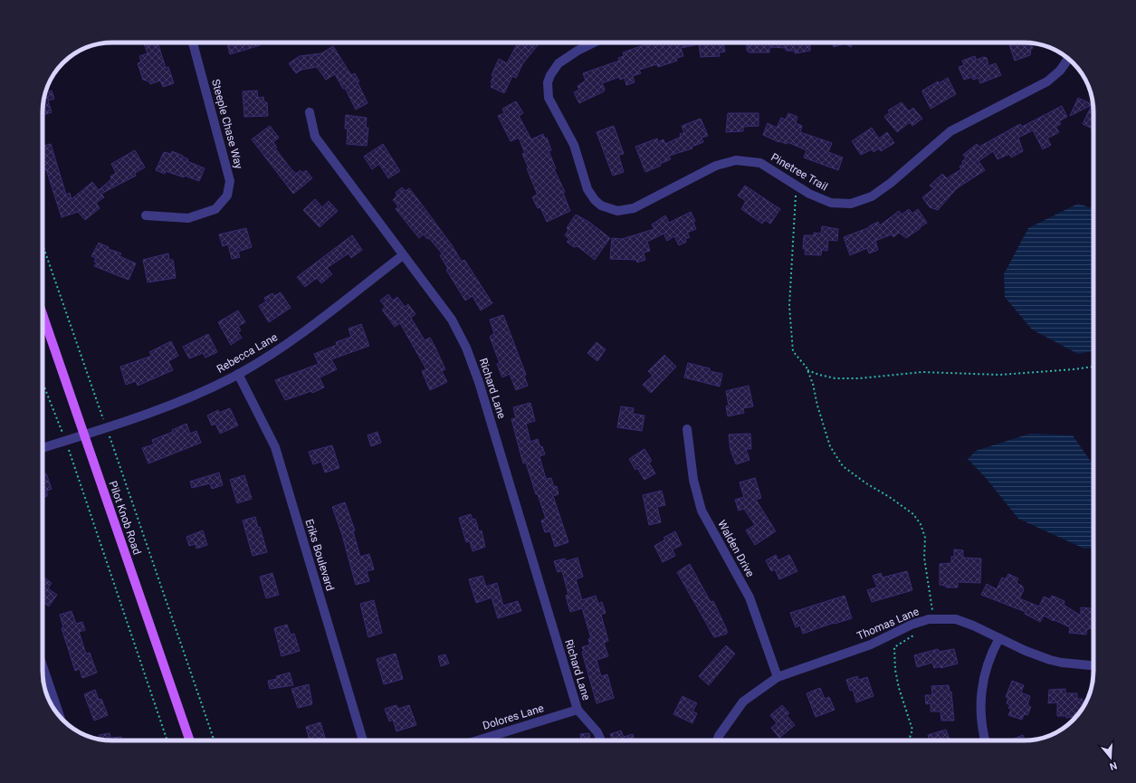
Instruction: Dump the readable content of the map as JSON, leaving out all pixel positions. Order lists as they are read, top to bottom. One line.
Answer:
{"streets":{"main road":["Pilot Knob Road"],"street":["Steeple Chase Way","Pinetree Trail","Rebecca Lane","Richard Lane","Walden Drive","Eriks Boulevard","Thomas Lane","Dolores Lane"]},"crossings":[["Rebecca Lane","Richard Lane"],["Rebecca Lane","Pilot Knob Road"],["Rebecca Lane","Eriks Boulevard"],["Richard Lane","Dolores Lane"],["Walden Drive","Thomas Lane"]],"north":"bottom"}
